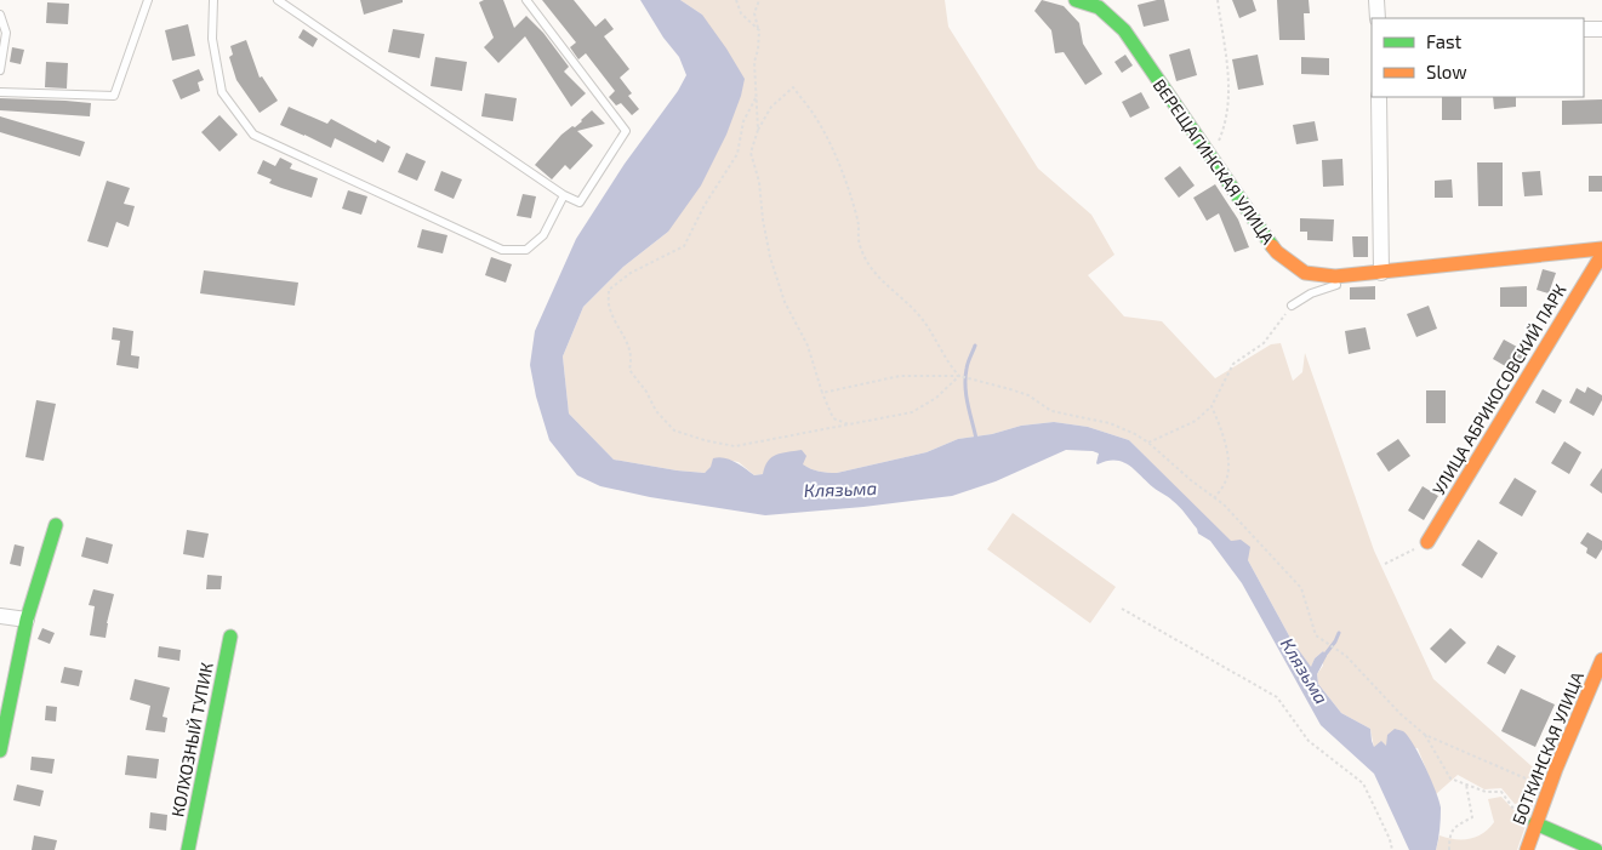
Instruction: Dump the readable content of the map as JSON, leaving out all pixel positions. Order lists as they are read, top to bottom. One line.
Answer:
{"streets":{"street":["ВЕРЕЩАГИНСКАЯ УЛИЦА","УЛИЦА АБРИКОСОВСКИЙ ПАРК","КОЛХОЗНЫЙ ТУПИК","БОТКИНСКАЯ УЛИЦА"]},"water":["Клязьма"],"legend":["Fast","Slow"]}
